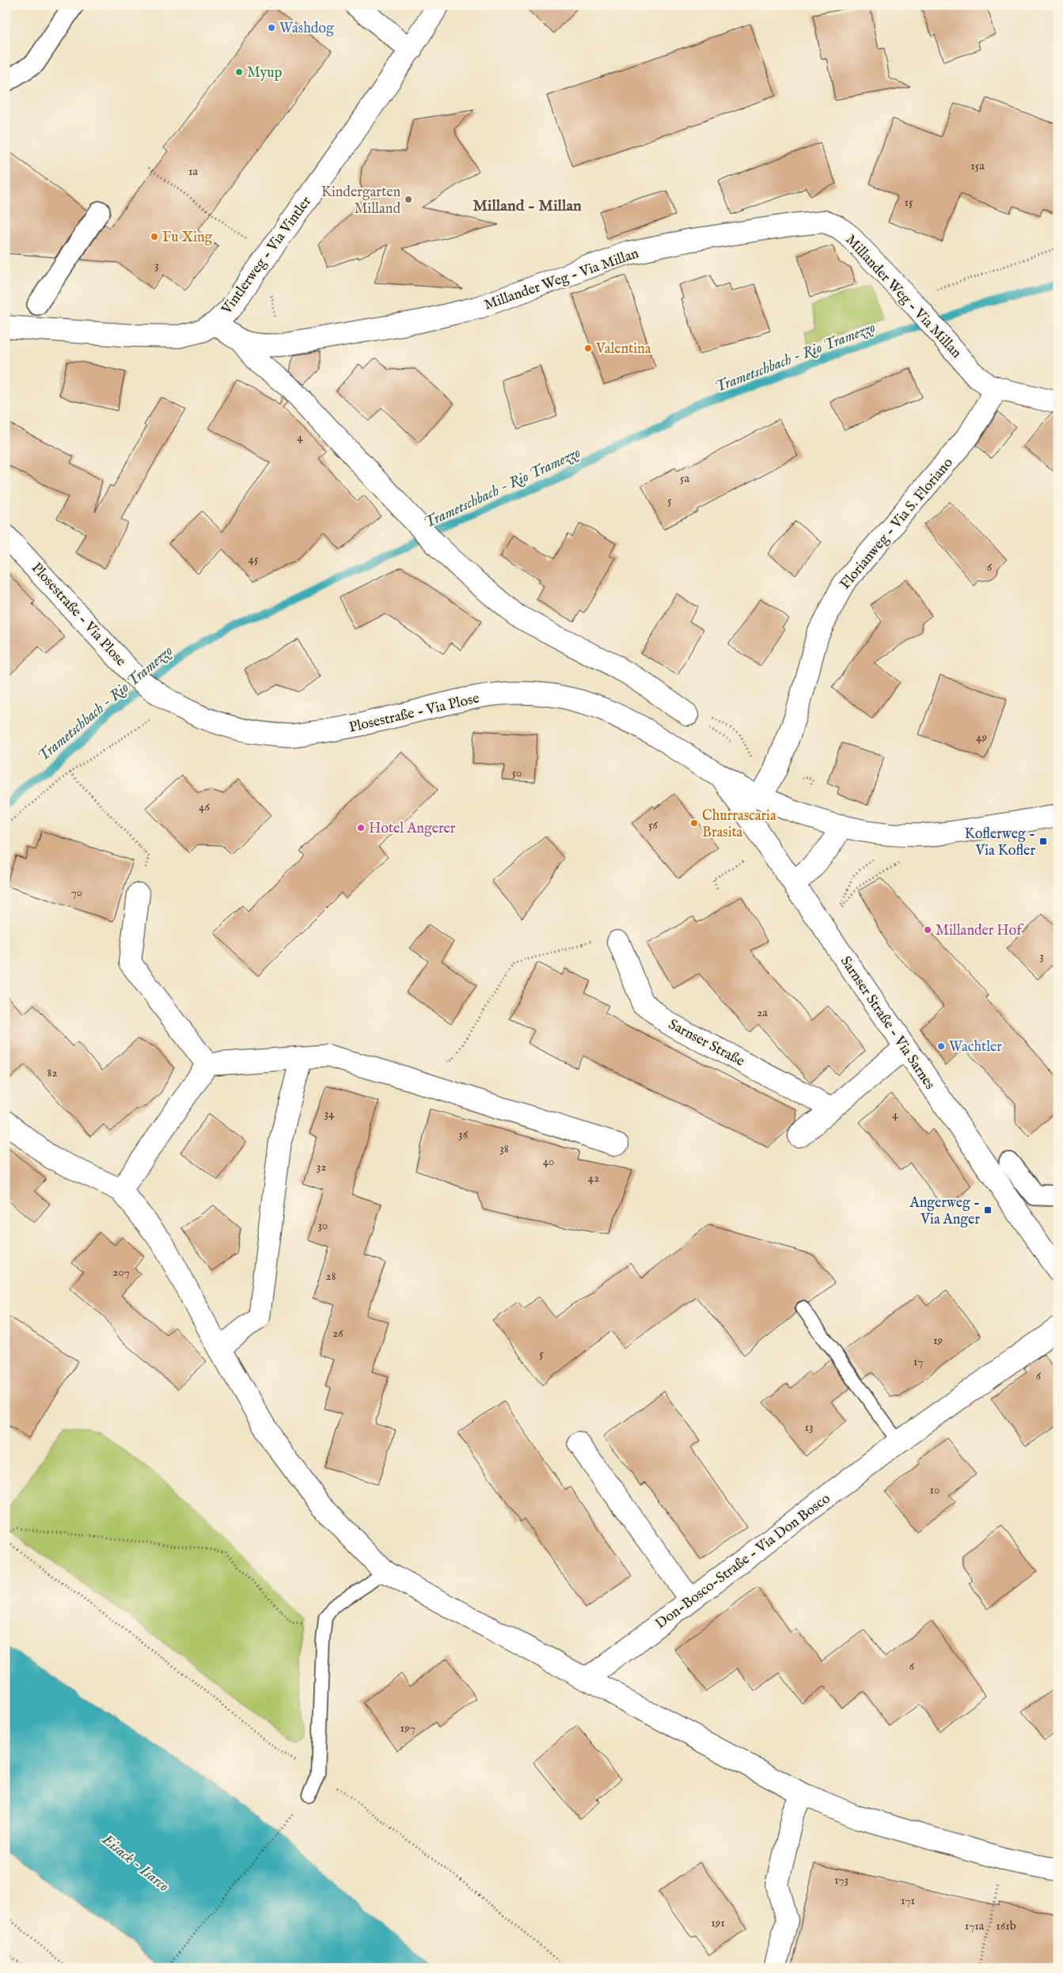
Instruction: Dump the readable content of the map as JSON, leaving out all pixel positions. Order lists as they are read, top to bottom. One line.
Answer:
{"streets":{"street":["Vintlerweg - Via Vintler","Millander Weg - Via Millan","Florianweg - Via S. Floriano","Plosestraße - Via Plose","Sarnser Straße - Via Sarnes","Sarnser Straße","Don-Bosco-Straße - Via Don Bosco"]},"crossings":[["Vintlerweg - Via Vintler","Millander Weg - Via Millan"],["Millander Weg - Via Millan","Florianweg - Via S. Floriano"],["Florianweg - Via S. Floriano","Plosestraße - Via Plose"],["Plosestraße - Via Plose","Sarnser Straße - Via Sarnes"]],"districts":["Milland - Millan"],"water":["Trametschbach - Rio Tramezzo","Eisack - Isarco"],"places":{"other":["Washdog","Myup","Kindergarten Milland","Fu Xing","Valentina","Churrascaria Brasita","Hotel Angerer","Millander Hof","Wachtler"],"transit":["Koflerweg - Via Kofler","Angerweg - Via Anger"]},"house_numbers":["15a","1a","15","3","4","5a","5","45","6","49","50","46","56","70","3","2a","82","34","4","36","38","40","32","42","30","207","28","26","19","5","17","6","13","10","6","197","173","171","191","171a","161b"]}
